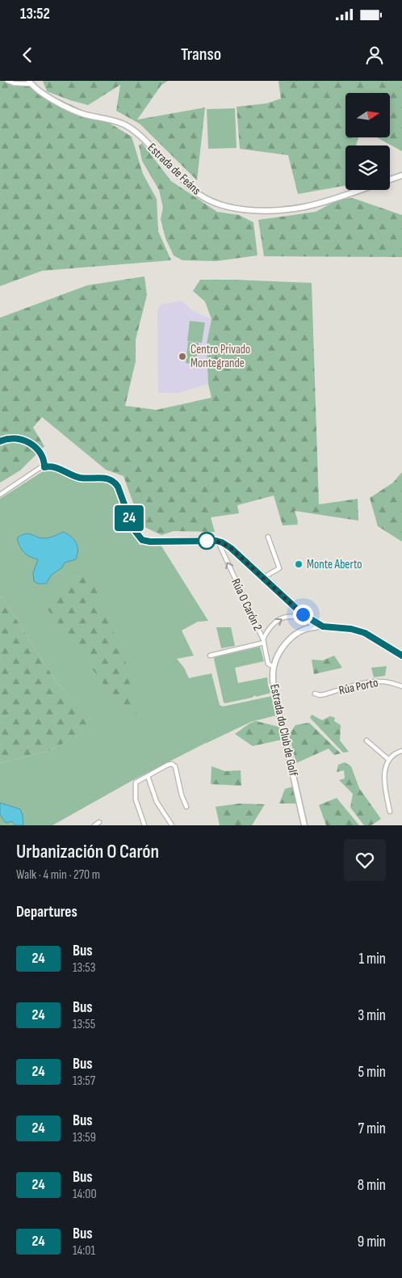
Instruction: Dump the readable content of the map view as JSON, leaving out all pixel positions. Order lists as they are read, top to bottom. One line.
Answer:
{"streets":{"street":["Estrada de Feáns","Rúa O Carón 2","Rúa Porto","Estrada do Club de Golf"]},"crossings":[["Rúa O Carón 2","Estrada do Club de Golf"]],"one_way":["Rúa O Carón 2"],"places":["Centro Privado Montegrande","Monte Aberto"],"lines":["bus line 24"],"north":"right","page":{"status":"13:52","header":"Transo","on_map":"24","heading":[["Urbanización O Carón","Walk · 4 min · 270 m"],"Departures"],"list":[{"mark":"24","name":"Bus","note":"13:53","value":"1 min"},{"mark":"24","name":"Bus","note":"13:55","value":"3 min"},{"mark":"24","name":"Bus","note":"13:57","value":"5 min"},{"mark":"24","name":"Bus","note":"13:59","value":"7 min"},{"mark":"24","name":"Bus","note":"14:00","value":"8 min"},{"mark":"24","name":"Bus","note":"14:01","value":"9 min"}]}}
